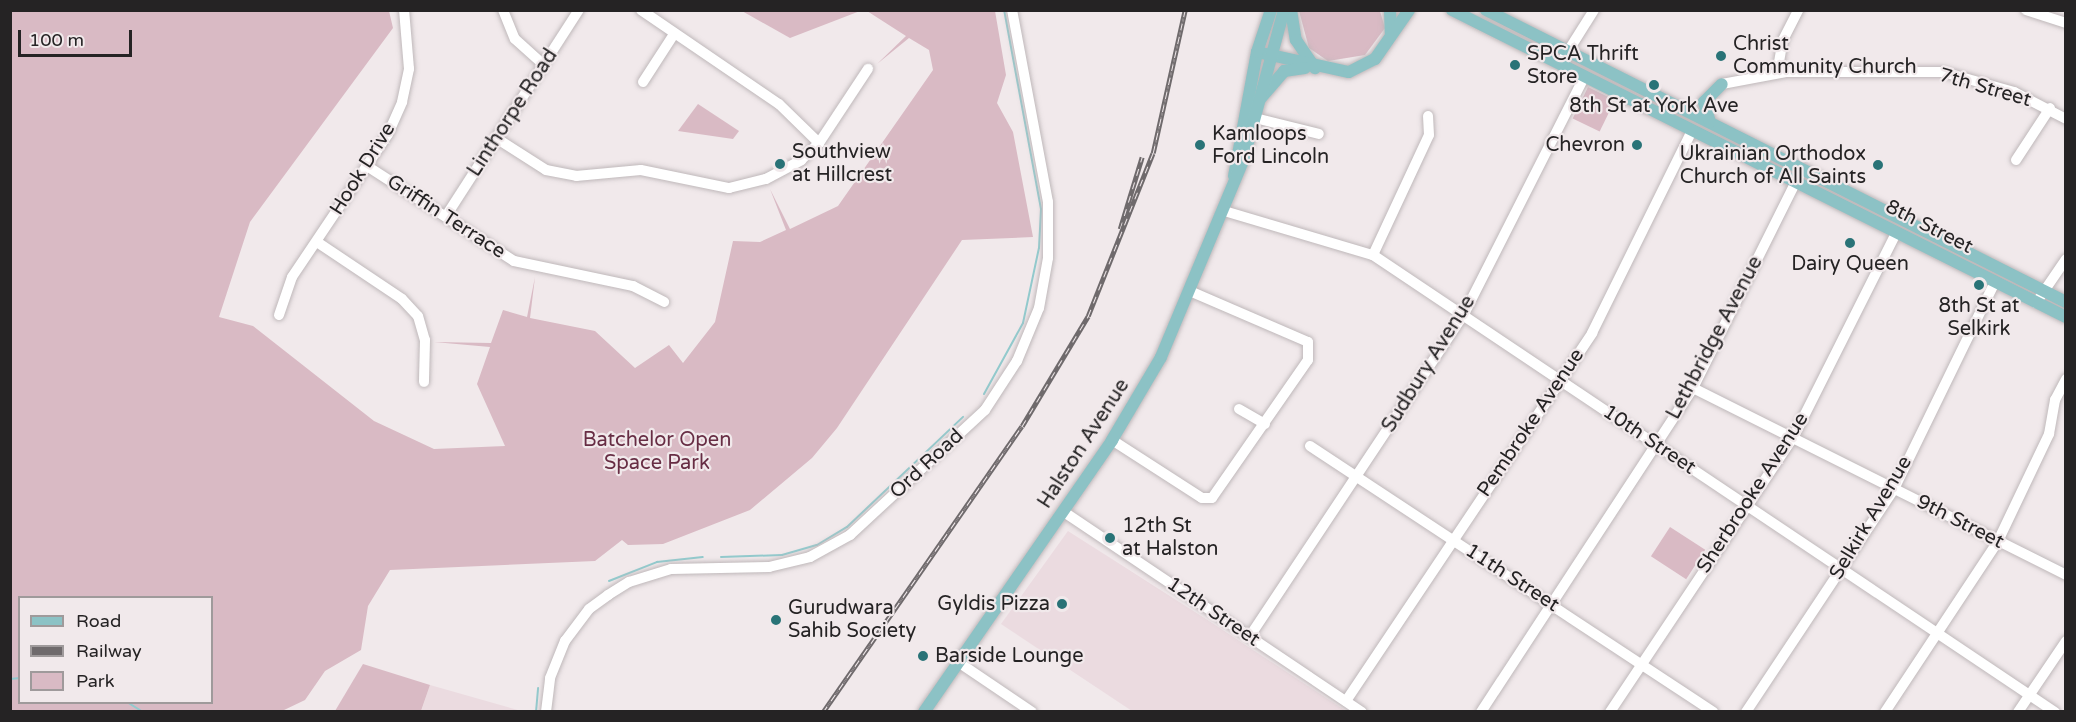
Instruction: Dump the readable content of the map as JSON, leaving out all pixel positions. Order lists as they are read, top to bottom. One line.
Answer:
{"streets":{"main road":["8th Street","Halston Avenue"],"street":["7th Street","Linthorpe Road","Hook Drive","Griffin Terrace","Lethbridge Avenue","Sudbury Avenue","Pembroke Avenue","10th Street","Ord Road","Sherbrooke Avenue","Selkirk Avenue","9th Street","11th Street","12th Street"]},"crossings":[["Linthorpe Road","Griffin Terrace"],["Hook Drive","Griffin Terrace"],["8th Street","Lethbridge Avenue"],["8th Street","Sudbury Avenue"],["8th Street","Pembroke Avenue"],["8th Street","Sherbrooke Avenue"],["8th Street","Selkirk Avenue"],["Lethbridge Avenue","10th Street"],["Lethbridge Avenue","9th Street"],["Lethbridge Avenue","11th Street"],["Sudbury Avenue","10th Street"],["Sudbury Avenue","11th Street"],["Sudbury Avenue","12th Street"],["Pembroke Avenue","10th Street"],["Pembroke Avenue","11th Street"],["Pembroke Avenue","12th Street"],["10th Street","Halston Avenue"],["10th Street","Sherbrooke Avenue"],["10th Street","Selkirk Avenue"],["Halston Avenue","12th Street"],["Sherbrooke Avenue","9th Street"],["Sherbrooke Avenue","11th Street"],["Selkirk Avenue","9th Street"]],"parks":["Batchelor Open Space Park"],"places":["Christ Community Church","SPCA Thrift Store","8th St at York Ave","Kamloops Ford Lincoln","Chevron","Southview at Hillcrest","Ukrainian Orthodox Church of All Saints","Dairy Queen","8th St at Selkirk","12th St at Halston","Gyldis Pizza","Gurudwara Sahib Society","Barside Lounge"],"legend":["Road","Railway","Park"],"scale_bar":"100 m"}
